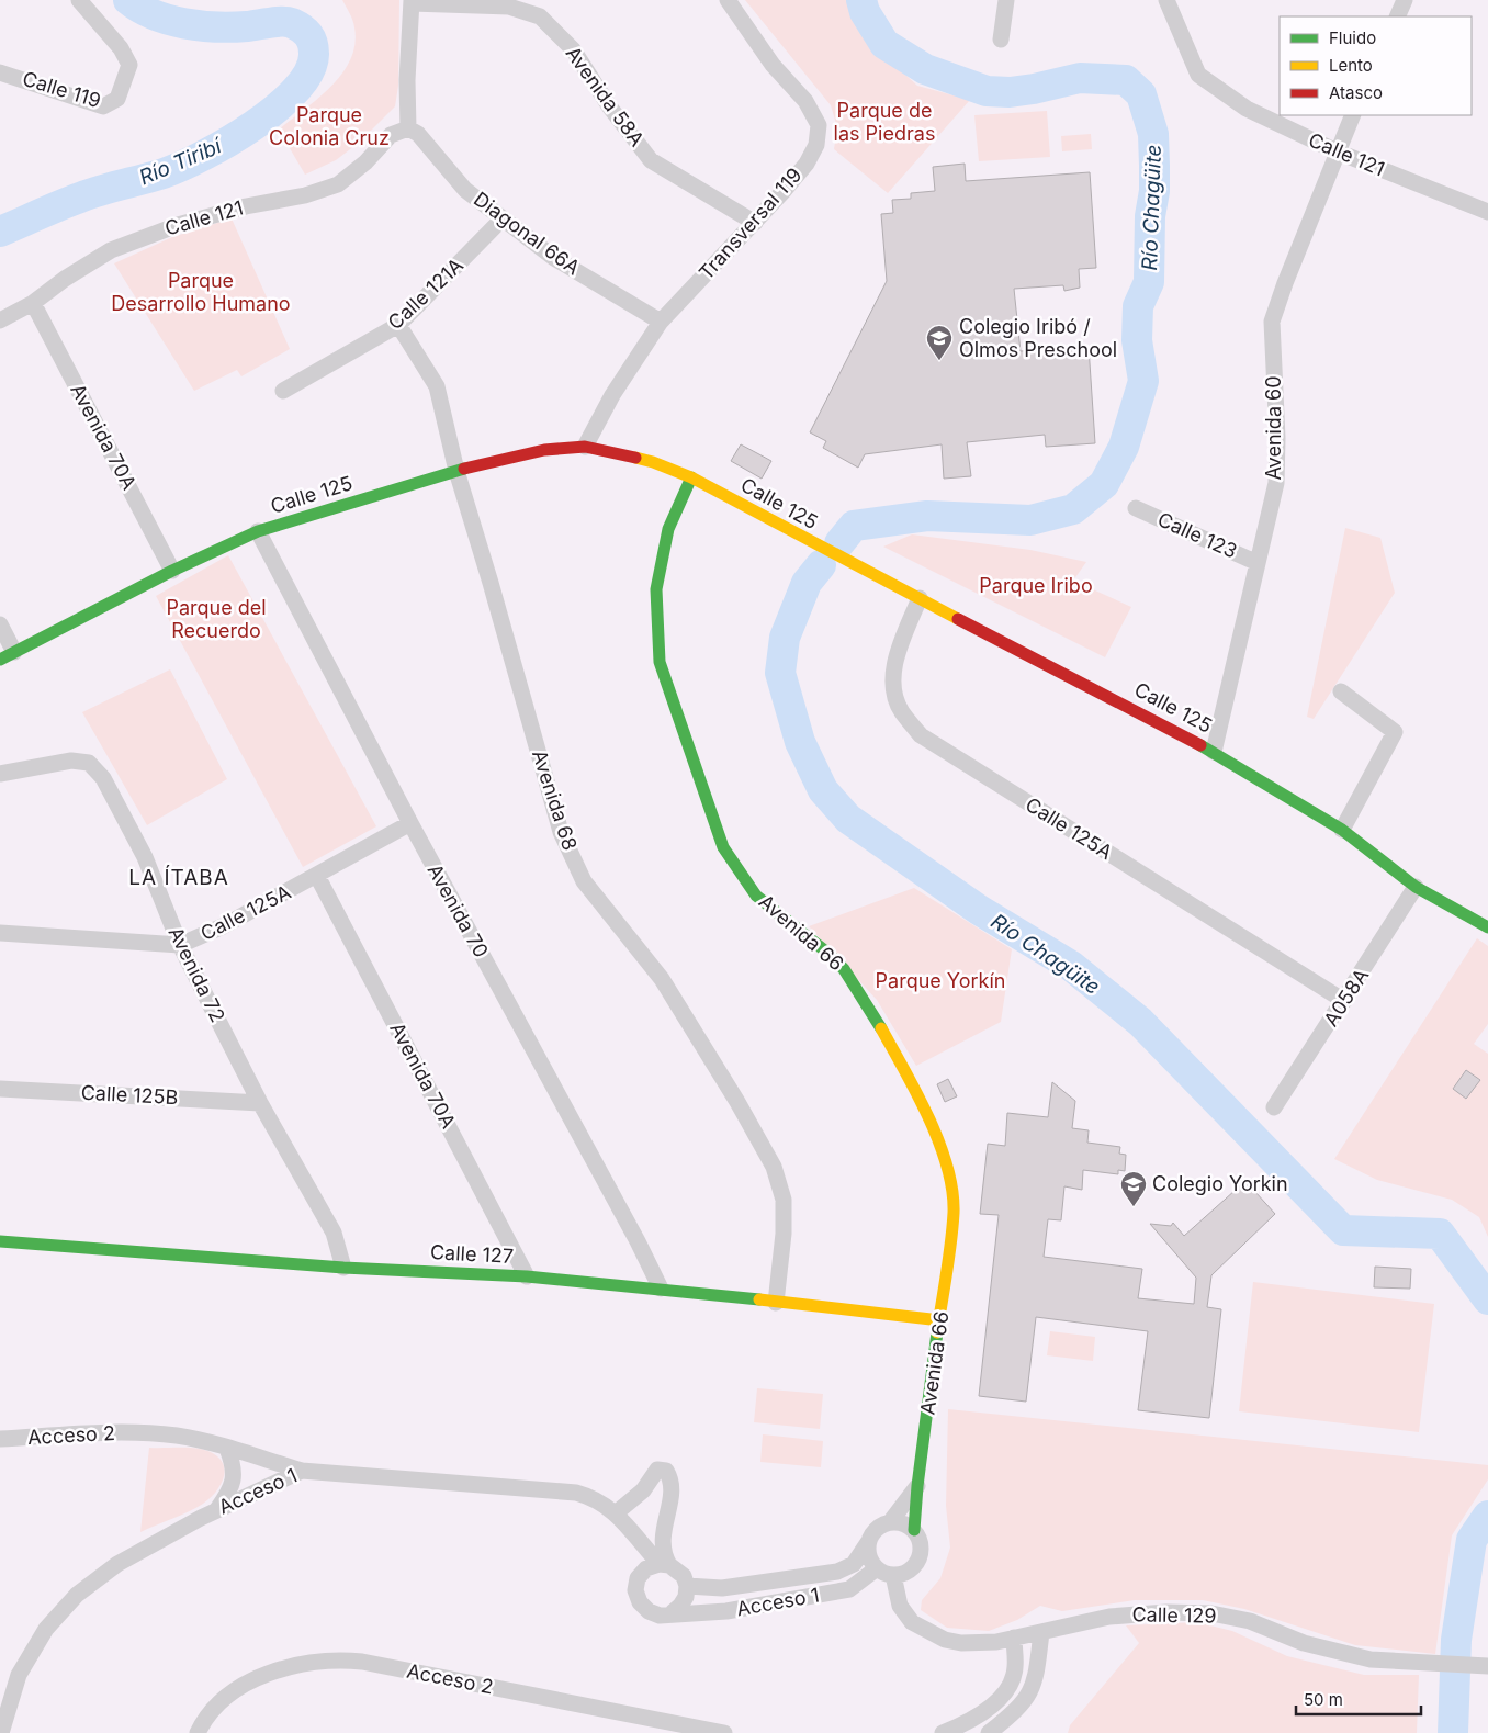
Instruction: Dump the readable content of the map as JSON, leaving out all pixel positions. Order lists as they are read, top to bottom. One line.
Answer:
{"streets":{"street":["Calle 119","Avenida 58A","Calle 121","Transversal 119","Diagonal 66A","Calle 121A","Avenida 60","Avenida 70A","Calle 125","Calle 123","Avenida 68","Calle 125A","Avenida 70","Avenida 66","Avenida 72","A058A","Calle 125B","Calle 127","Acceso 2","Acceso 1","Calle 129"]},"crossings":[["Avenida 58A","Transversal 119"],["Calle 121","Diagonal 66A"],["Calle 121","Avenida 60"],["Calle 121","Avenida 70A"],["Transversal 119","Diagonal 66A"],["Transversal 119","Calle 125"],["Diagonal 66A","Calle 121A"],["Calle 121A","Avenida 68"],["Avenida 60","Calle 125"],["Avenida 60","Calle 123"],["Avenida 70A","Calle 125"],["Avenida 70A","Calle 125A"],["Avenida 70A","Calle 127"],["Calle 125","Avenida 68"],["Calle 125","Calle 125A"],["Calle 125","Avenida 70"],["Calle 125","Avenida 66"],["Calle 125","A058A"],["Avenida 68","Calle 127"],["Calle 125A","Avenida 70"],["Calle 125A","Avenida 72"],["Calle 125A","A058A"],["Avenida 70","Calle 127"],["Avenida 66","Calle 127"],["Avenida 66","Acceso 1"],["Avenida 66","Calle 129"],["Avenida 72","Calle 125B"],["Avenida 72","Calle 127"],["Acceso 2","Acceso 1"],["Acceso 1","Calle 129"]],"districts":["LA ÍTABA"],"water":["Río Tiribí","Río Chagüite"],"parks":["Parque de las Piedras","Parque Colonia Cruz","Parque Desarrollo Humano","Parque Iribo","Parque del Recuerdo","Parque Yorkín"],"places":{"school or university":["Colegio Iribó / Olmos Preschool","Colegio Yorkin"]},"legend":["Fluido","Lento","Atasco"],"scale_bar":"50 m"}
